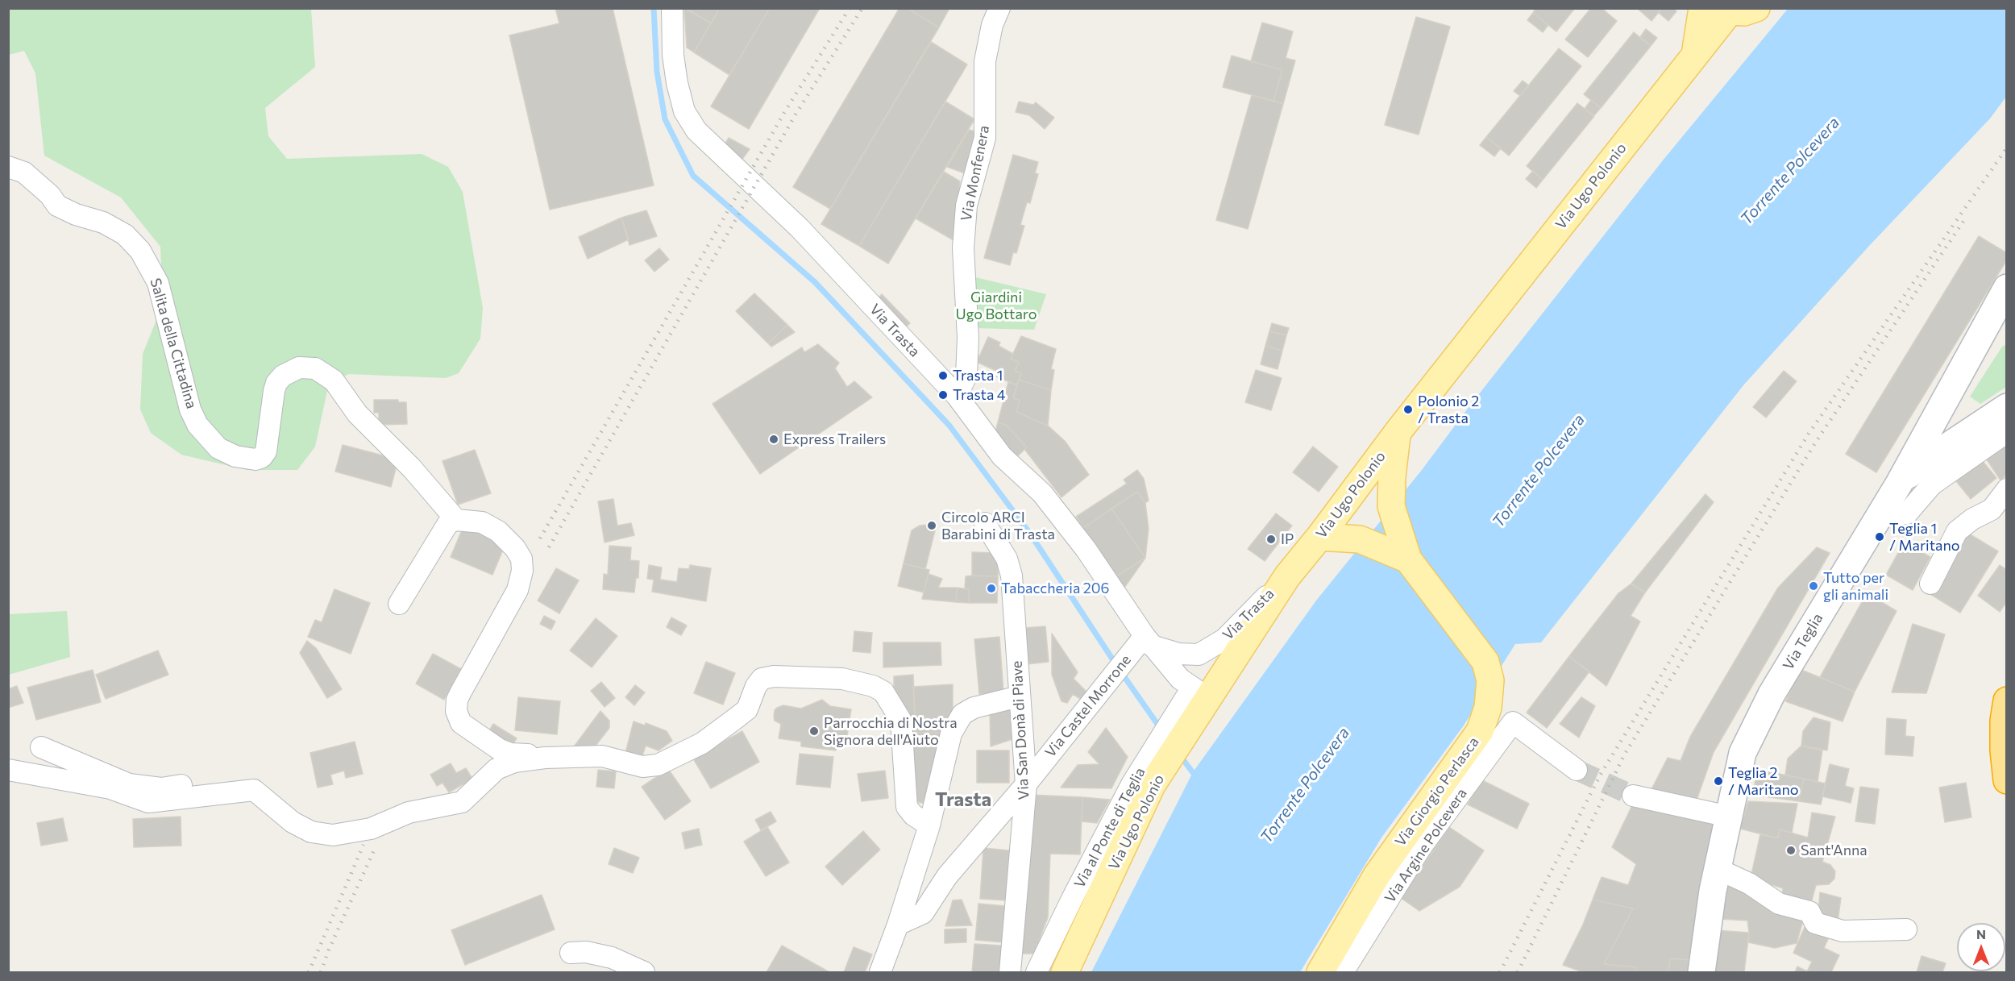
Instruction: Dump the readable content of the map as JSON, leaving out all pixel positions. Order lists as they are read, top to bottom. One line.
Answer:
{"streets":{"main road":["Via Ugo Polonio","Via Teglia","Via Giorgio Perlasca"],"street":["Via Monfenera","Via Trasta","Salita della Cittadina","Via Castel Morrone","Via San Donà di Piave","Via al Ponte di Teglia","Via Argine Polcevera"]},"crossings":[["Via Monfenera","Via Trasta"],["Via Ugo Polonio","Via Trasta"],["Via Ugo Polonio","Via Giorgio Perlasca"],["Via Ugo Polonio","Via al Ponte di Teglia"],["Via Trasta","Via Castel Morrone"],["Via Castel Morrone","Via San Donà di Piave"]],"districts":["Trasta"],"water":["Torrente Polcevera"],"parks":["Giardini Ugo Bottaro"],"places":["Trasta 1","Trasta 4","Polonio 2 / Trasta","Express Trailers","Circolo ARCI Barabini di Trasta","Teglia 1 / Maritano","IP","Tutto per gli animali","Tabaccheria 206","Parrocchia di Nostra Signora dell'Aiuto","Teglia 2 / Maritano","Sant'Anna"],"north":"top"}
